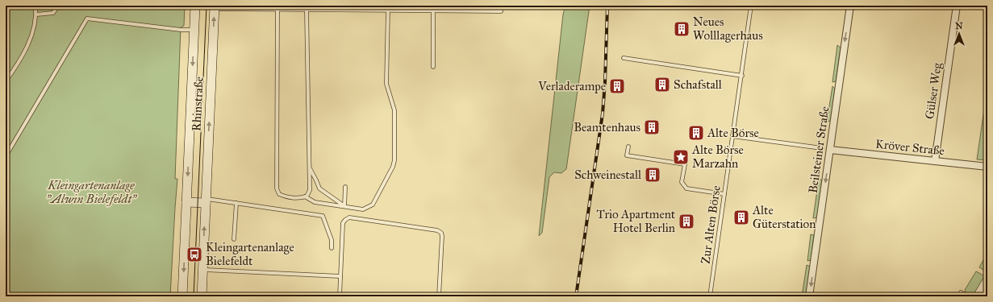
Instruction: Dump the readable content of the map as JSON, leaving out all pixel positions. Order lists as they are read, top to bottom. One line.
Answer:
{"streets":{"main road":["Rhinstraße"],"street":["Gülser Weg","Kröver Straße","Beilsteiner Straße"],"lane":["Zur Alten Börse"]},"crossings":[["Gülser Weg","Kröver Straße"],["Kröver Straße","Beilsteiner Straße"]],"one_way":["Beilsteiner Straße"],"parks":["Kleingartenanlage \"Alwin Bielefeldt\""],"places":{"building":["Neues Wolllagerhaus","Schafstall","Verladerampe","Beamtenhaus","Alte Börse","Schweinestall","Alte Güterstation","Trio Apartment Hotel Berlin"],"place":["Alte Börse Marzahn"],"bus stop":["Kleingartenanlage Bielefeldt"]},"north":"top"}
